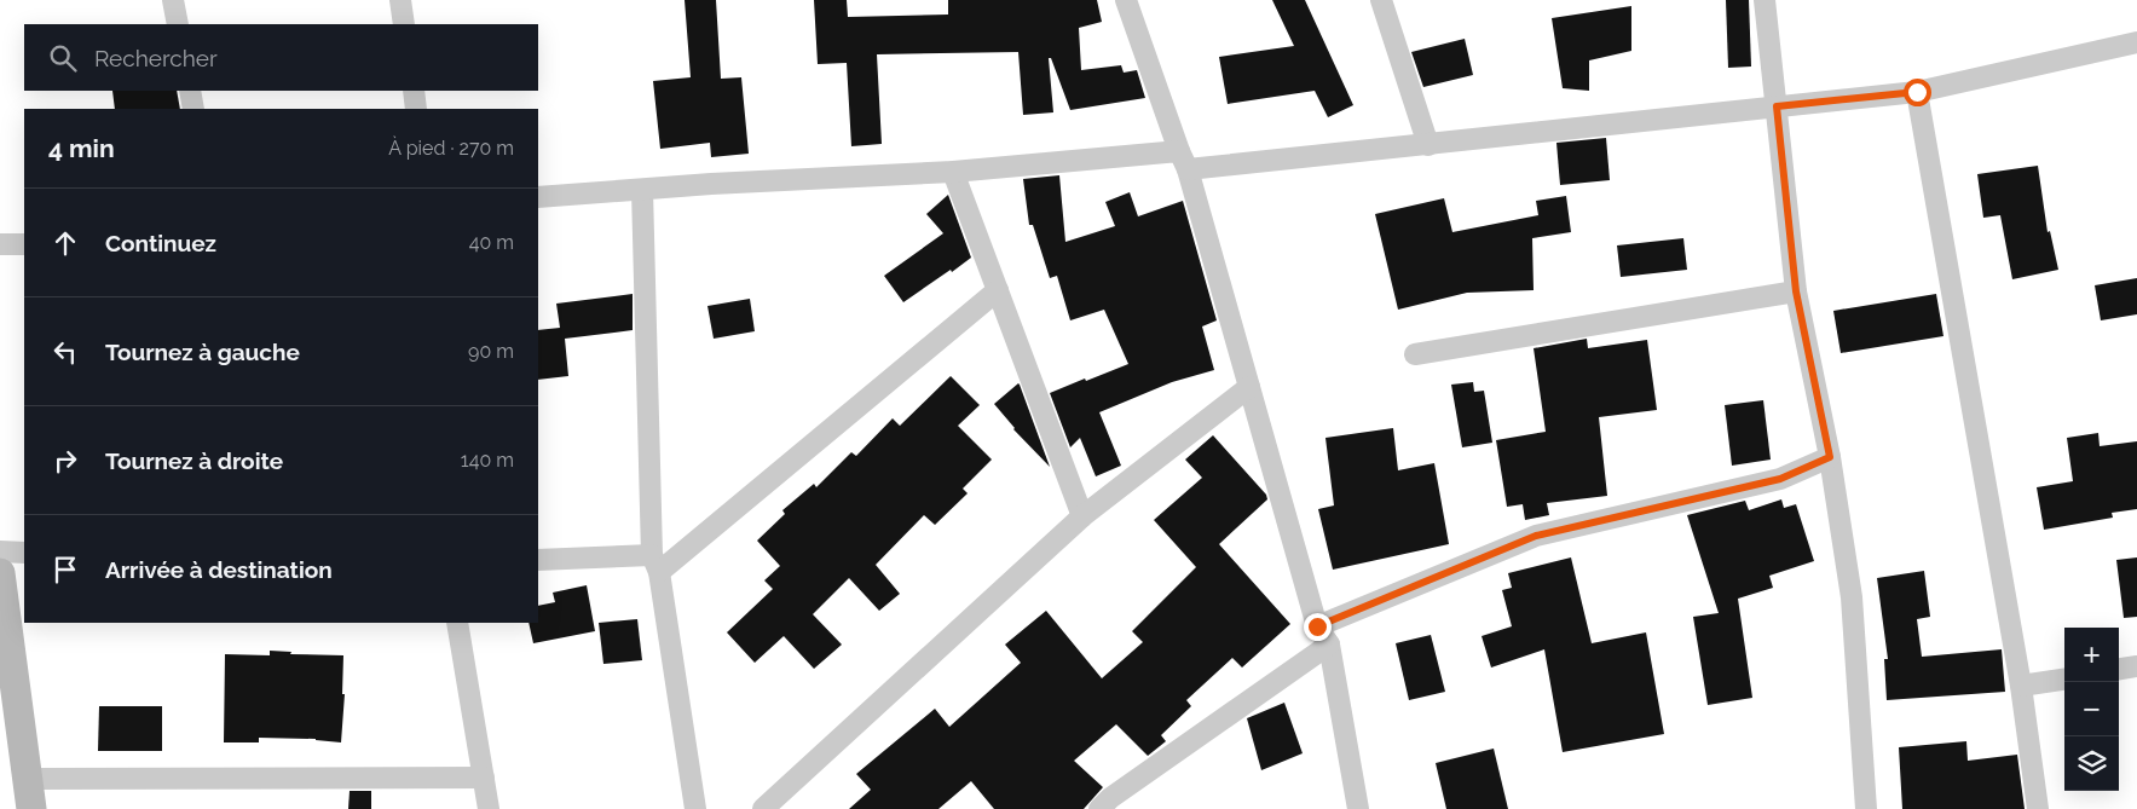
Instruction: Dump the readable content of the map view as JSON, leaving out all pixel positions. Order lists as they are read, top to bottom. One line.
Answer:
{"page":{"search":"Rechercher","heading":["4 min","À pied · 270 m"],"list":[["Continuez","40 m"],["Tournez à gauche","90 m"],["Tournez à droite","140 m"],"Arrivée à destination"],"map_buttons":["+","−"]}}
